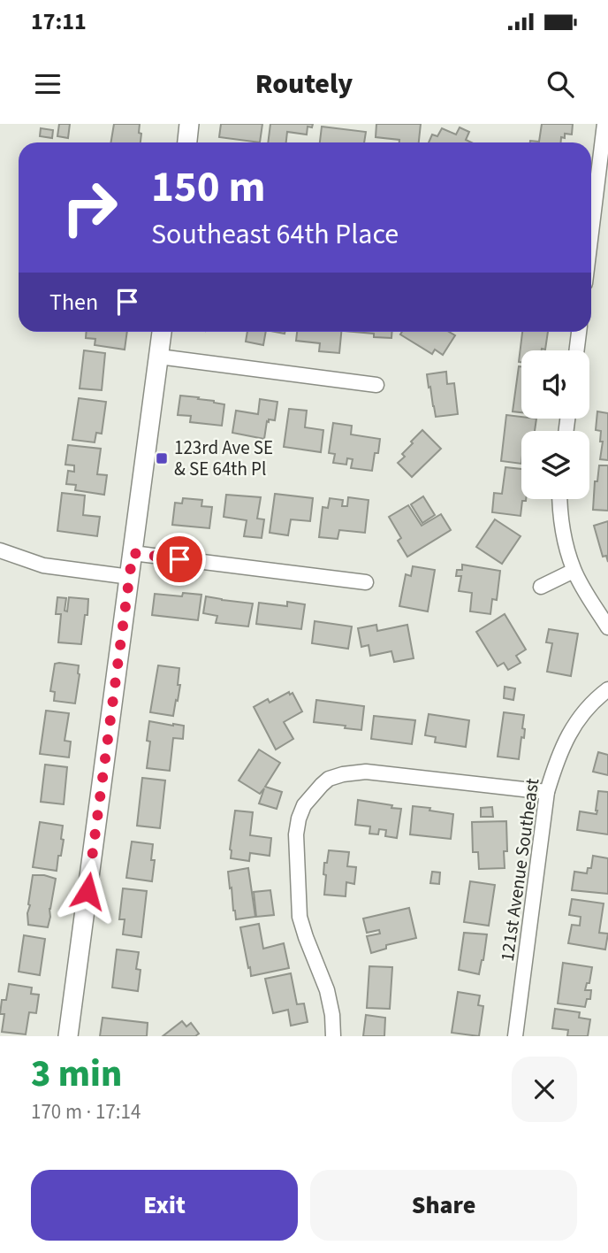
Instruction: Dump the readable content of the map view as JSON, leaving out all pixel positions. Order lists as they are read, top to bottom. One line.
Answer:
{"streets":{"street":["121st Avenue Southeast"]},"places":{"transit":["123rd Ave SE & SE 64th Pl"]},"page":{"status":"17:11","header":"Routely","turn":["150 m","Southeast 64th Place"],"then":"Then","heading":["3 min","170 m · 17:14"],"buttons":["Exit","Share"]}}
